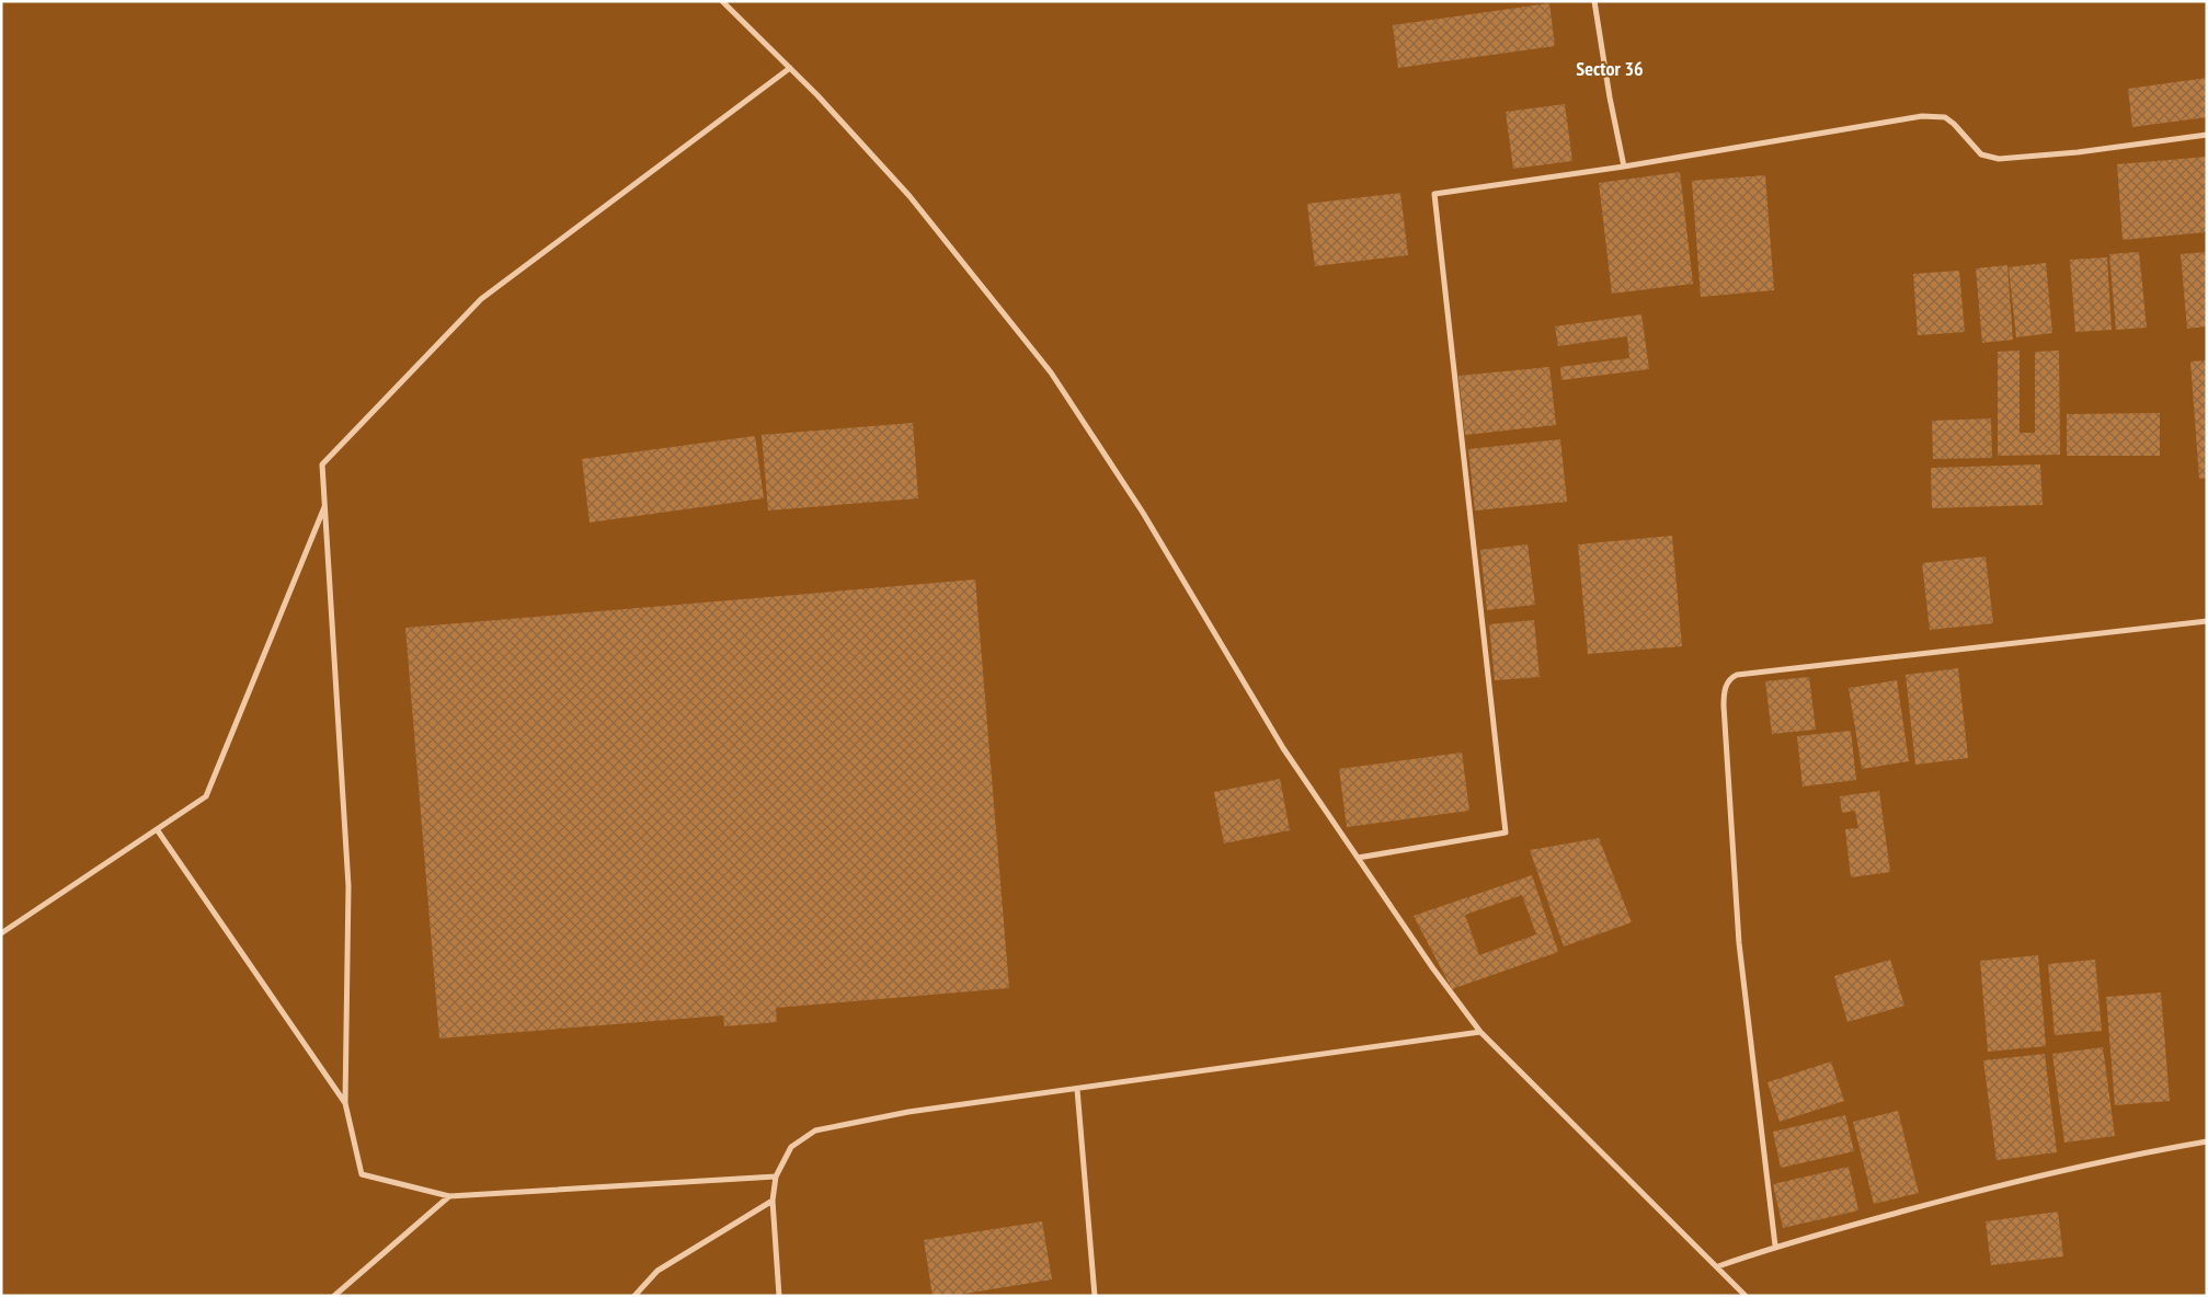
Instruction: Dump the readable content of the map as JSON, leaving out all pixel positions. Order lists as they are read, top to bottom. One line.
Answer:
{"districts":["Sector 36"]}
